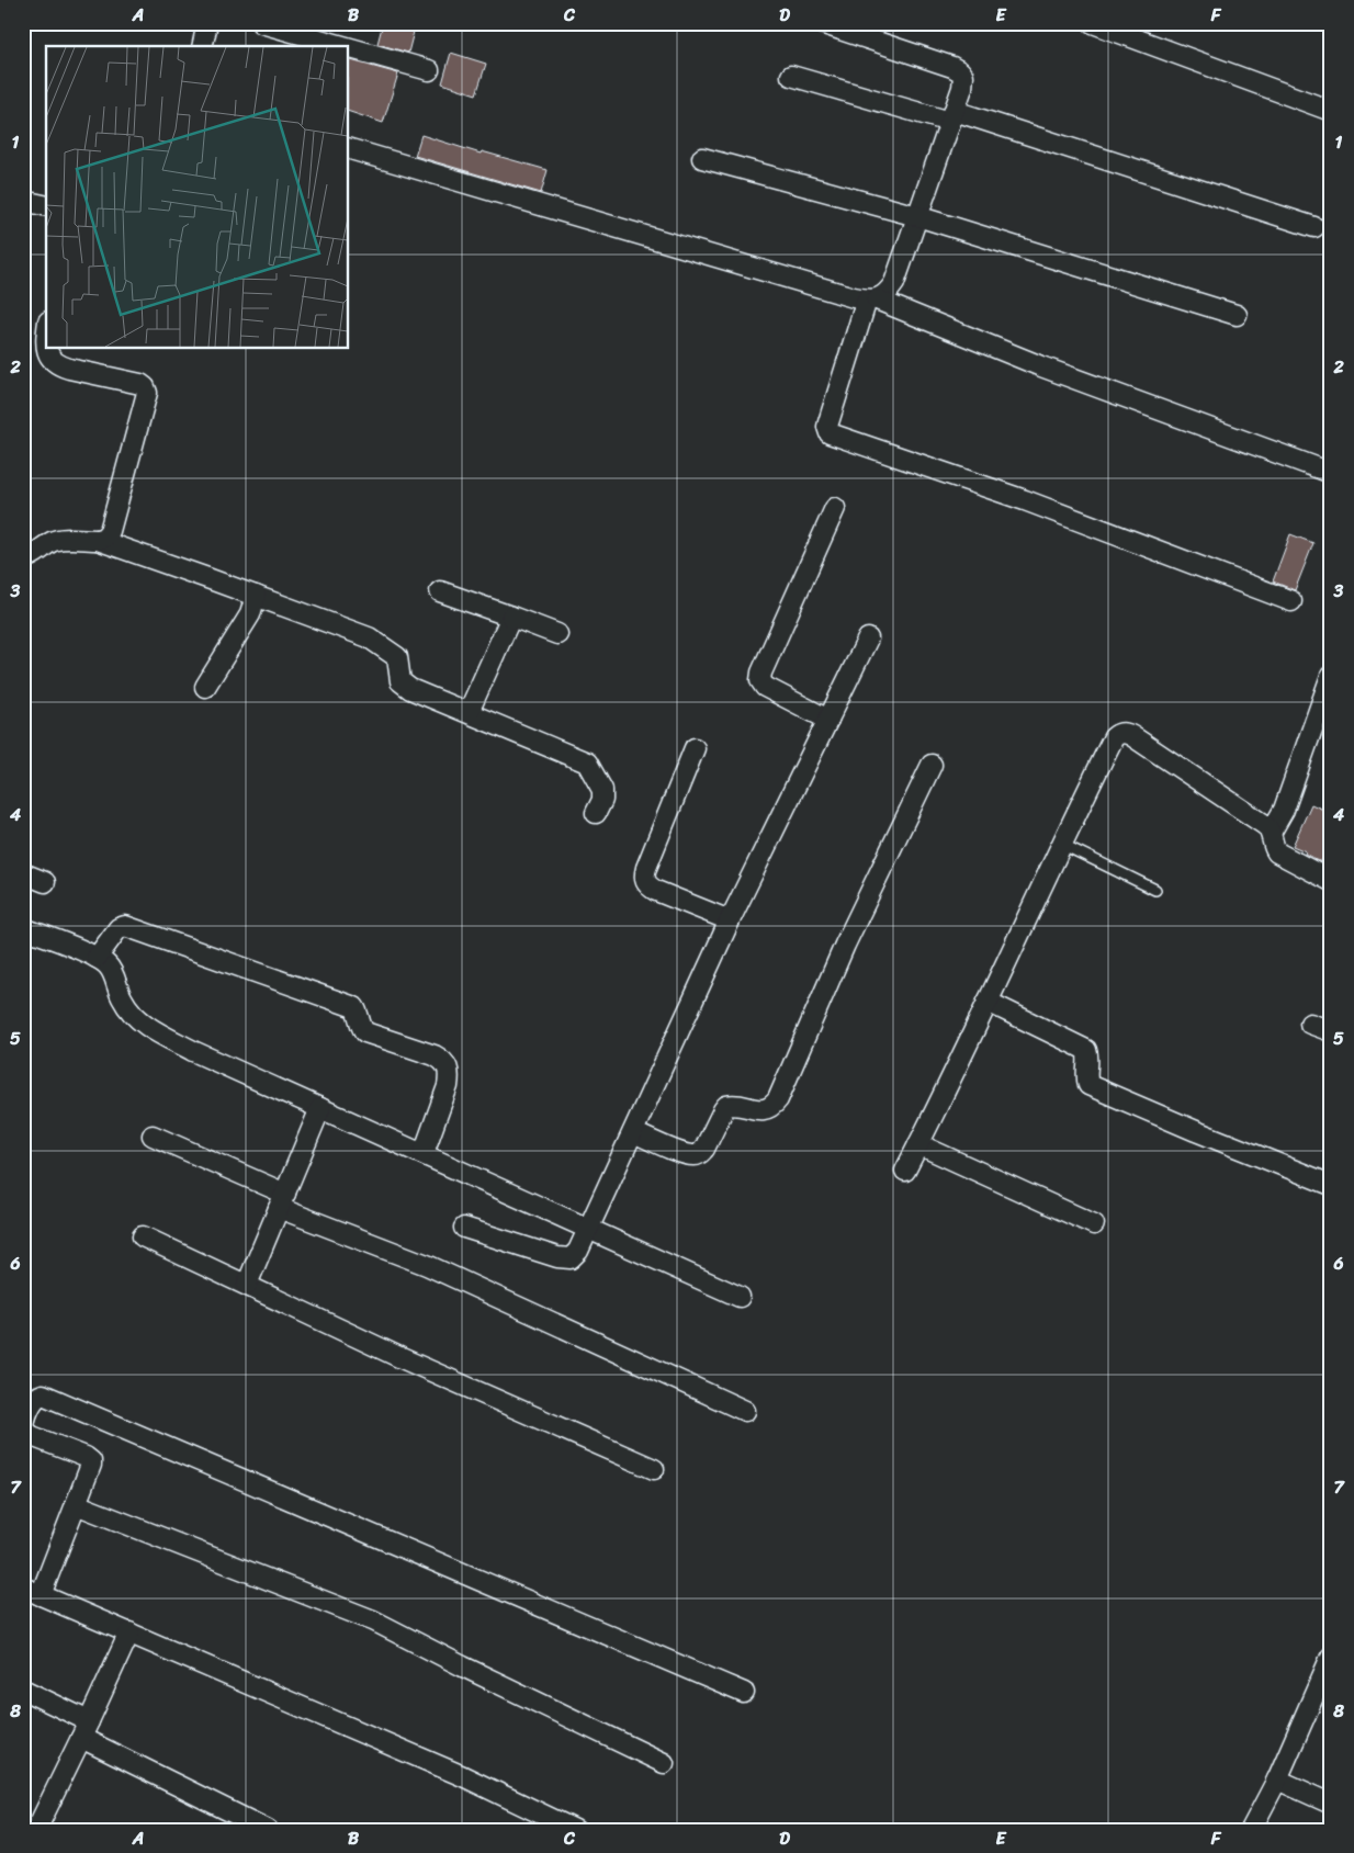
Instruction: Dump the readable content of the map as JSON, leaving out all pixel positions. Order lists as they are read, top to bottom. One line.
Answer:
{"grid":{"columns":["A","B","C","D","E","F"],"rows":["1","2","3","4","5","6","7","8"]}}
